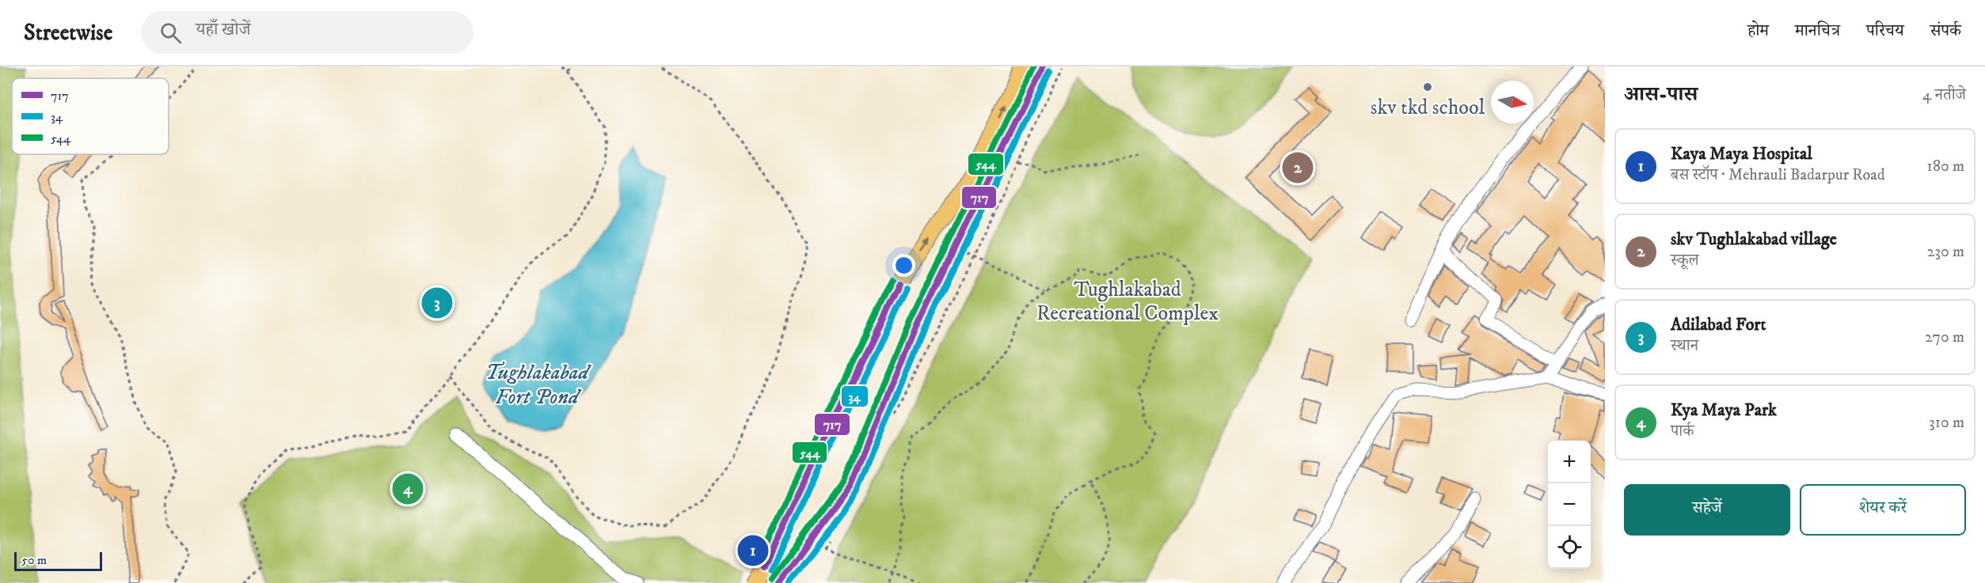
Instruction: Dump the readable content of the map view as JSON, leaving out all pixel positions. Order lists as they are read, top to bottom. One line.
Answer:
{"water":["Tughlakabad Fort Pond"],"parks":["Tughlakabad Recreational Complex"],"places":["skv tkd school"],"lines":["transit line 717","transit line 544","transit line 34"],"legend":["717","34","544"],"scale_bar":"50 m","north":"right","page":{"header":"Streetwise","search":"यहाँ खोजें","nav":["होम","मानचित्र","परिचय","संपर्क"],"heading":["आस-पास","4 नतीजे"],"list":[{"mark":"1","name":"Kaya Maya Hospital","note":"बस स्टॉप · Mehrauli Badarpur Road","value":"180 m"},{"mark":"2","name":"skv Tughlakabad village","note":"स्कूल","value":"230 m"},{"mark":"3","name":"Adilabad Fort","note":"स्थान","value":"270 m"},{"mark":"4","name":"Kya Maya Park","note":"पार्क","value":"310 m"}],"pins":["2","3","4","1"],"map_buttons":["+","−"],"buttons":["सहेजें","शेयर करें"],"scale":"50 m"}}
